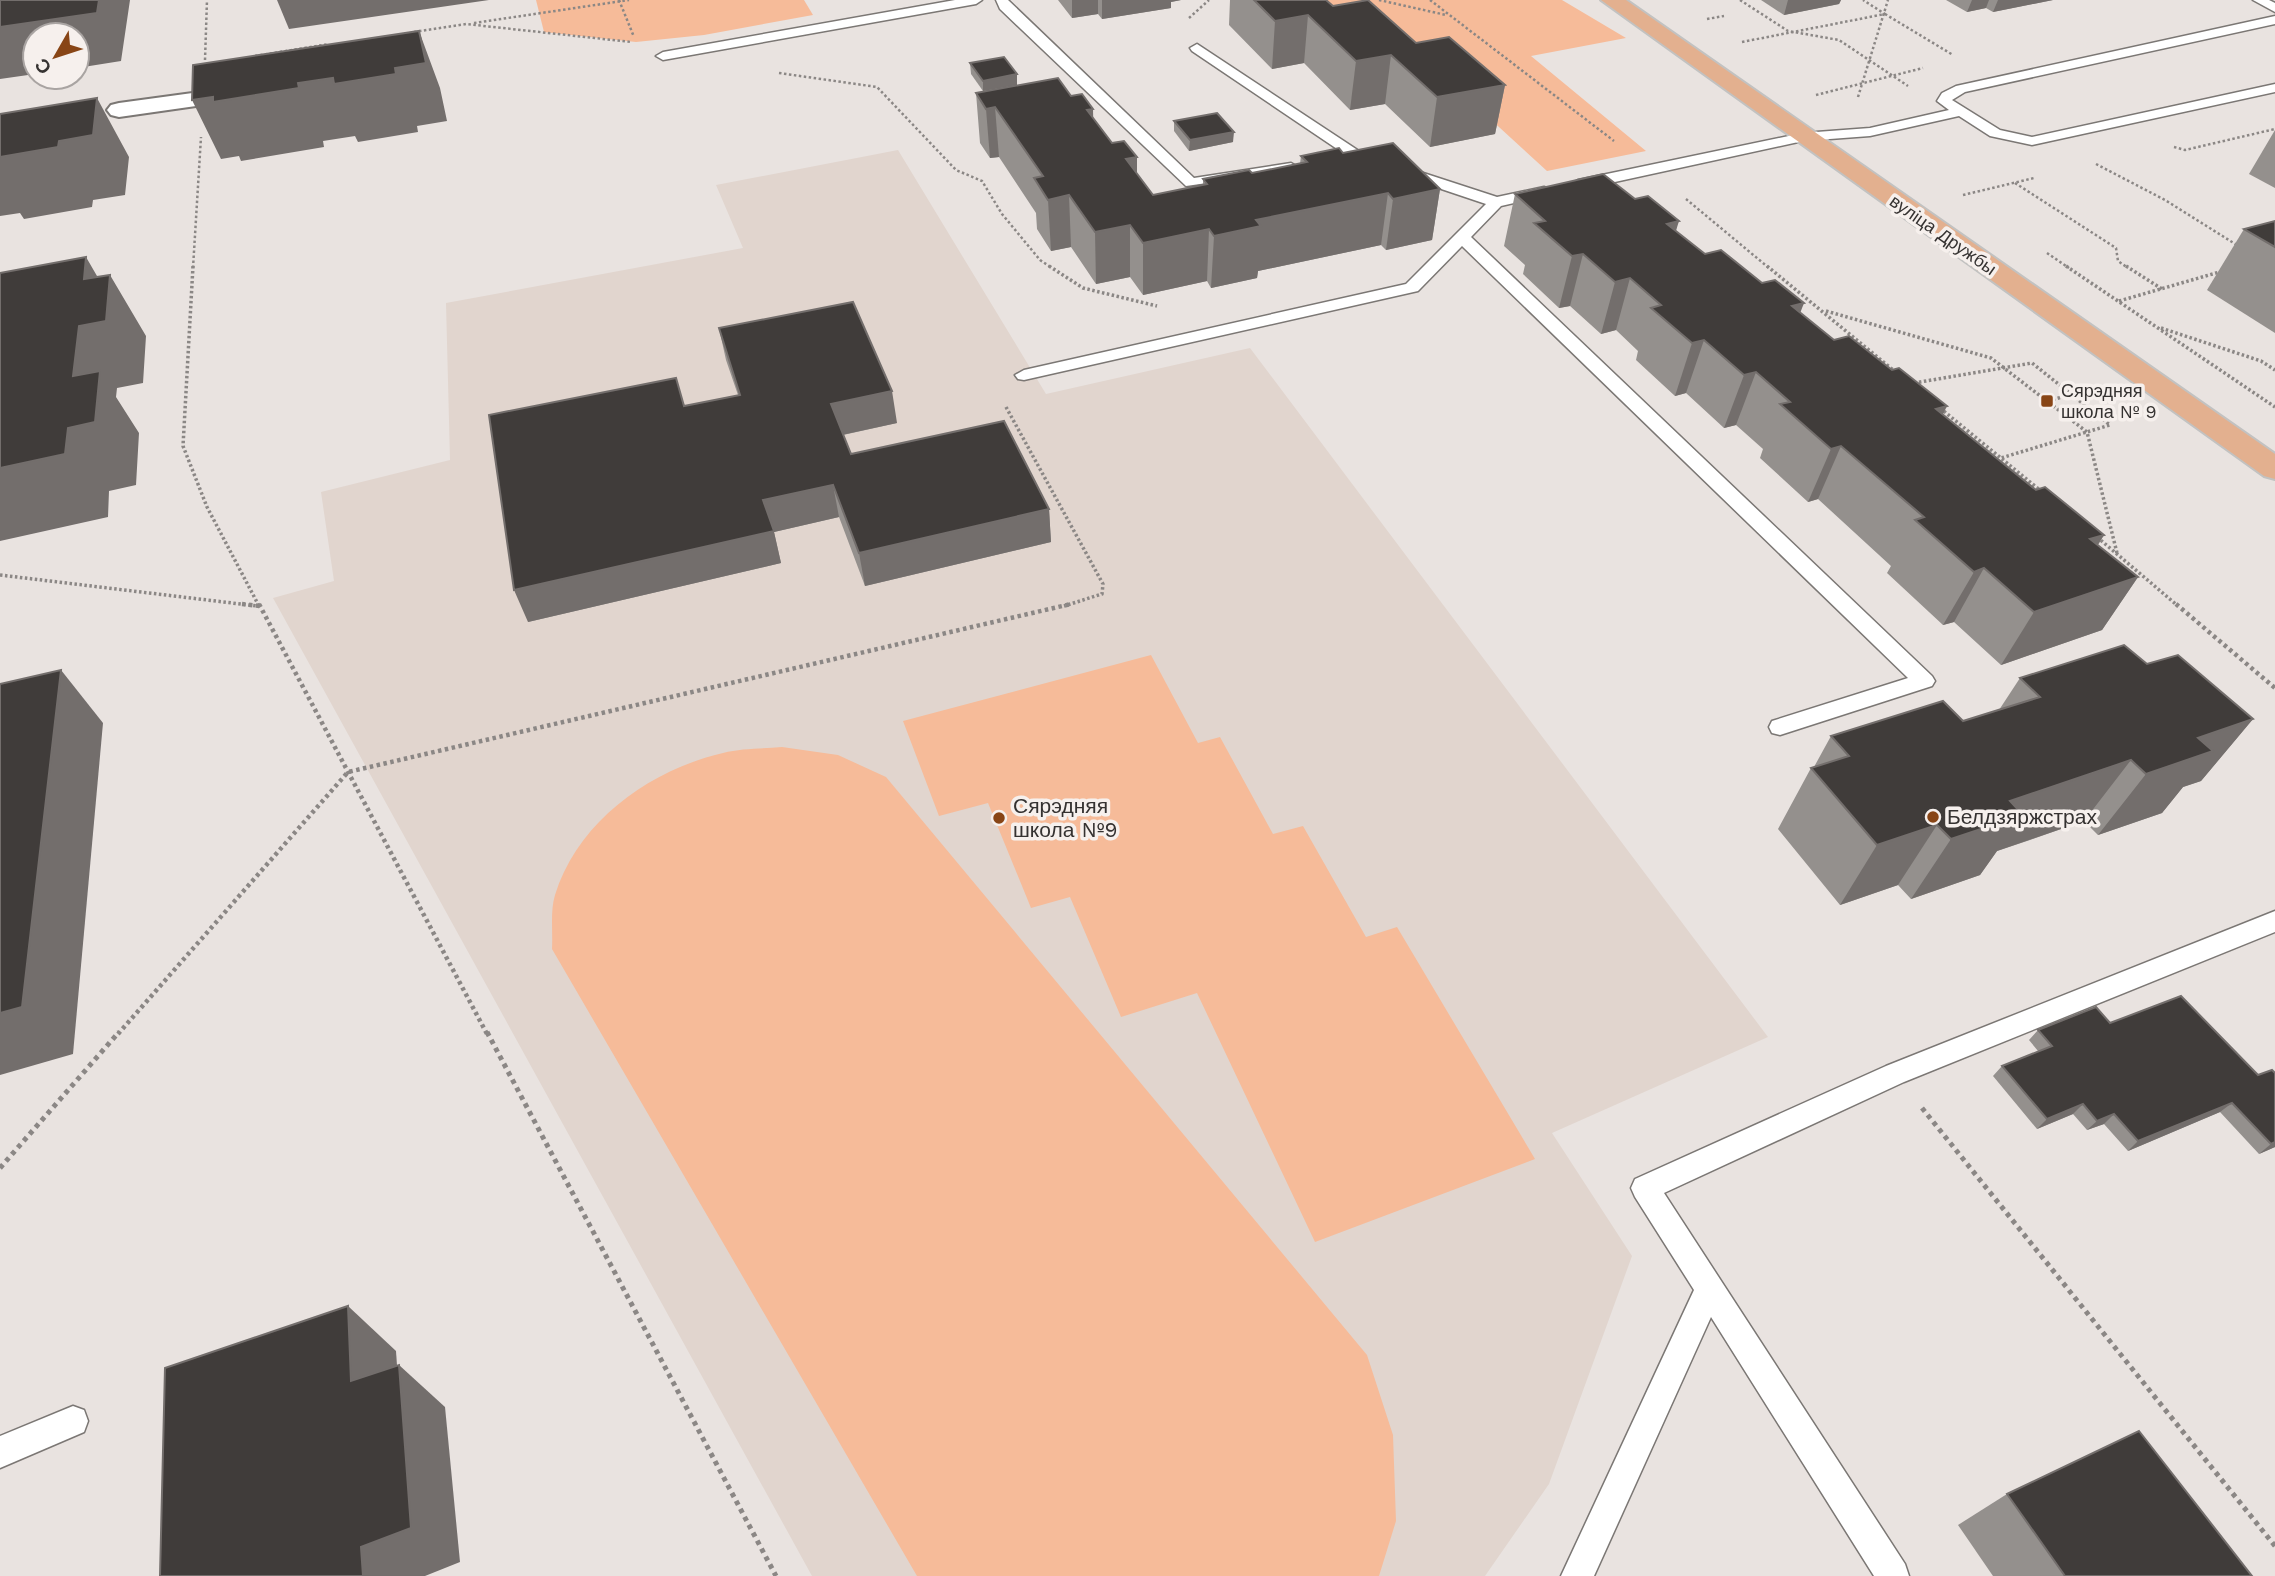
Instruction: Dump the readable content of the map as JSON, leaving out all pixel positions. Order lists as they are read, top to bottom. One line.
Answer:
{"streets":{"main road":["вуліца Дружбы"]},"places":{"transit":["Сярэдняя школа № 9"],"other":["Белдзяржстрах","Сярэдняя школа №9"]},"north":"bottom left"}
